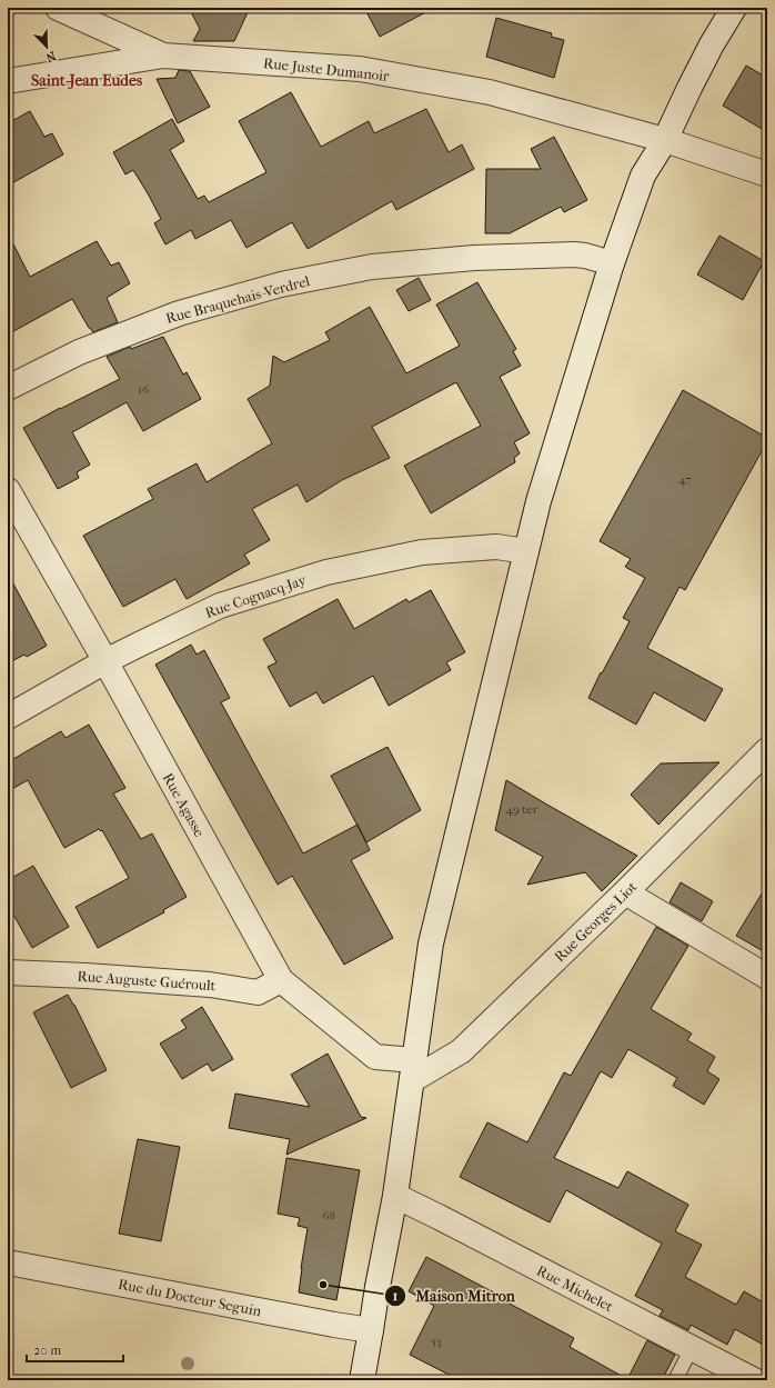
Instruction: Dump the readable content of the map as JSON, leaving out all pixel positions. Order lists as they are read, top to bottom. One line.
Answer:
{"streets":{"street":["Rue Juste Dumanoir","Rue Braquehais-Verdrel","Rue Cognacq-Jay","Rue Agasse","Rue Georges Liot","Rue Auguste Guéroult","Rue Michelet","Rue du Docteur Seguin"]},"crossings":[["Rue Cognacq-Jay","Rue Agasse"],["Rue Agasse","Rue Georges Liot"],["Rue Agasse","Rue Auguste Guéroult"]],"districts":["Saint-Jean Eudes"],"places":["Maison Mitron"],"house_numbers":["16","47","49 ter","68","53"],"scale_bar":"20 m","north":"bottom right"}
